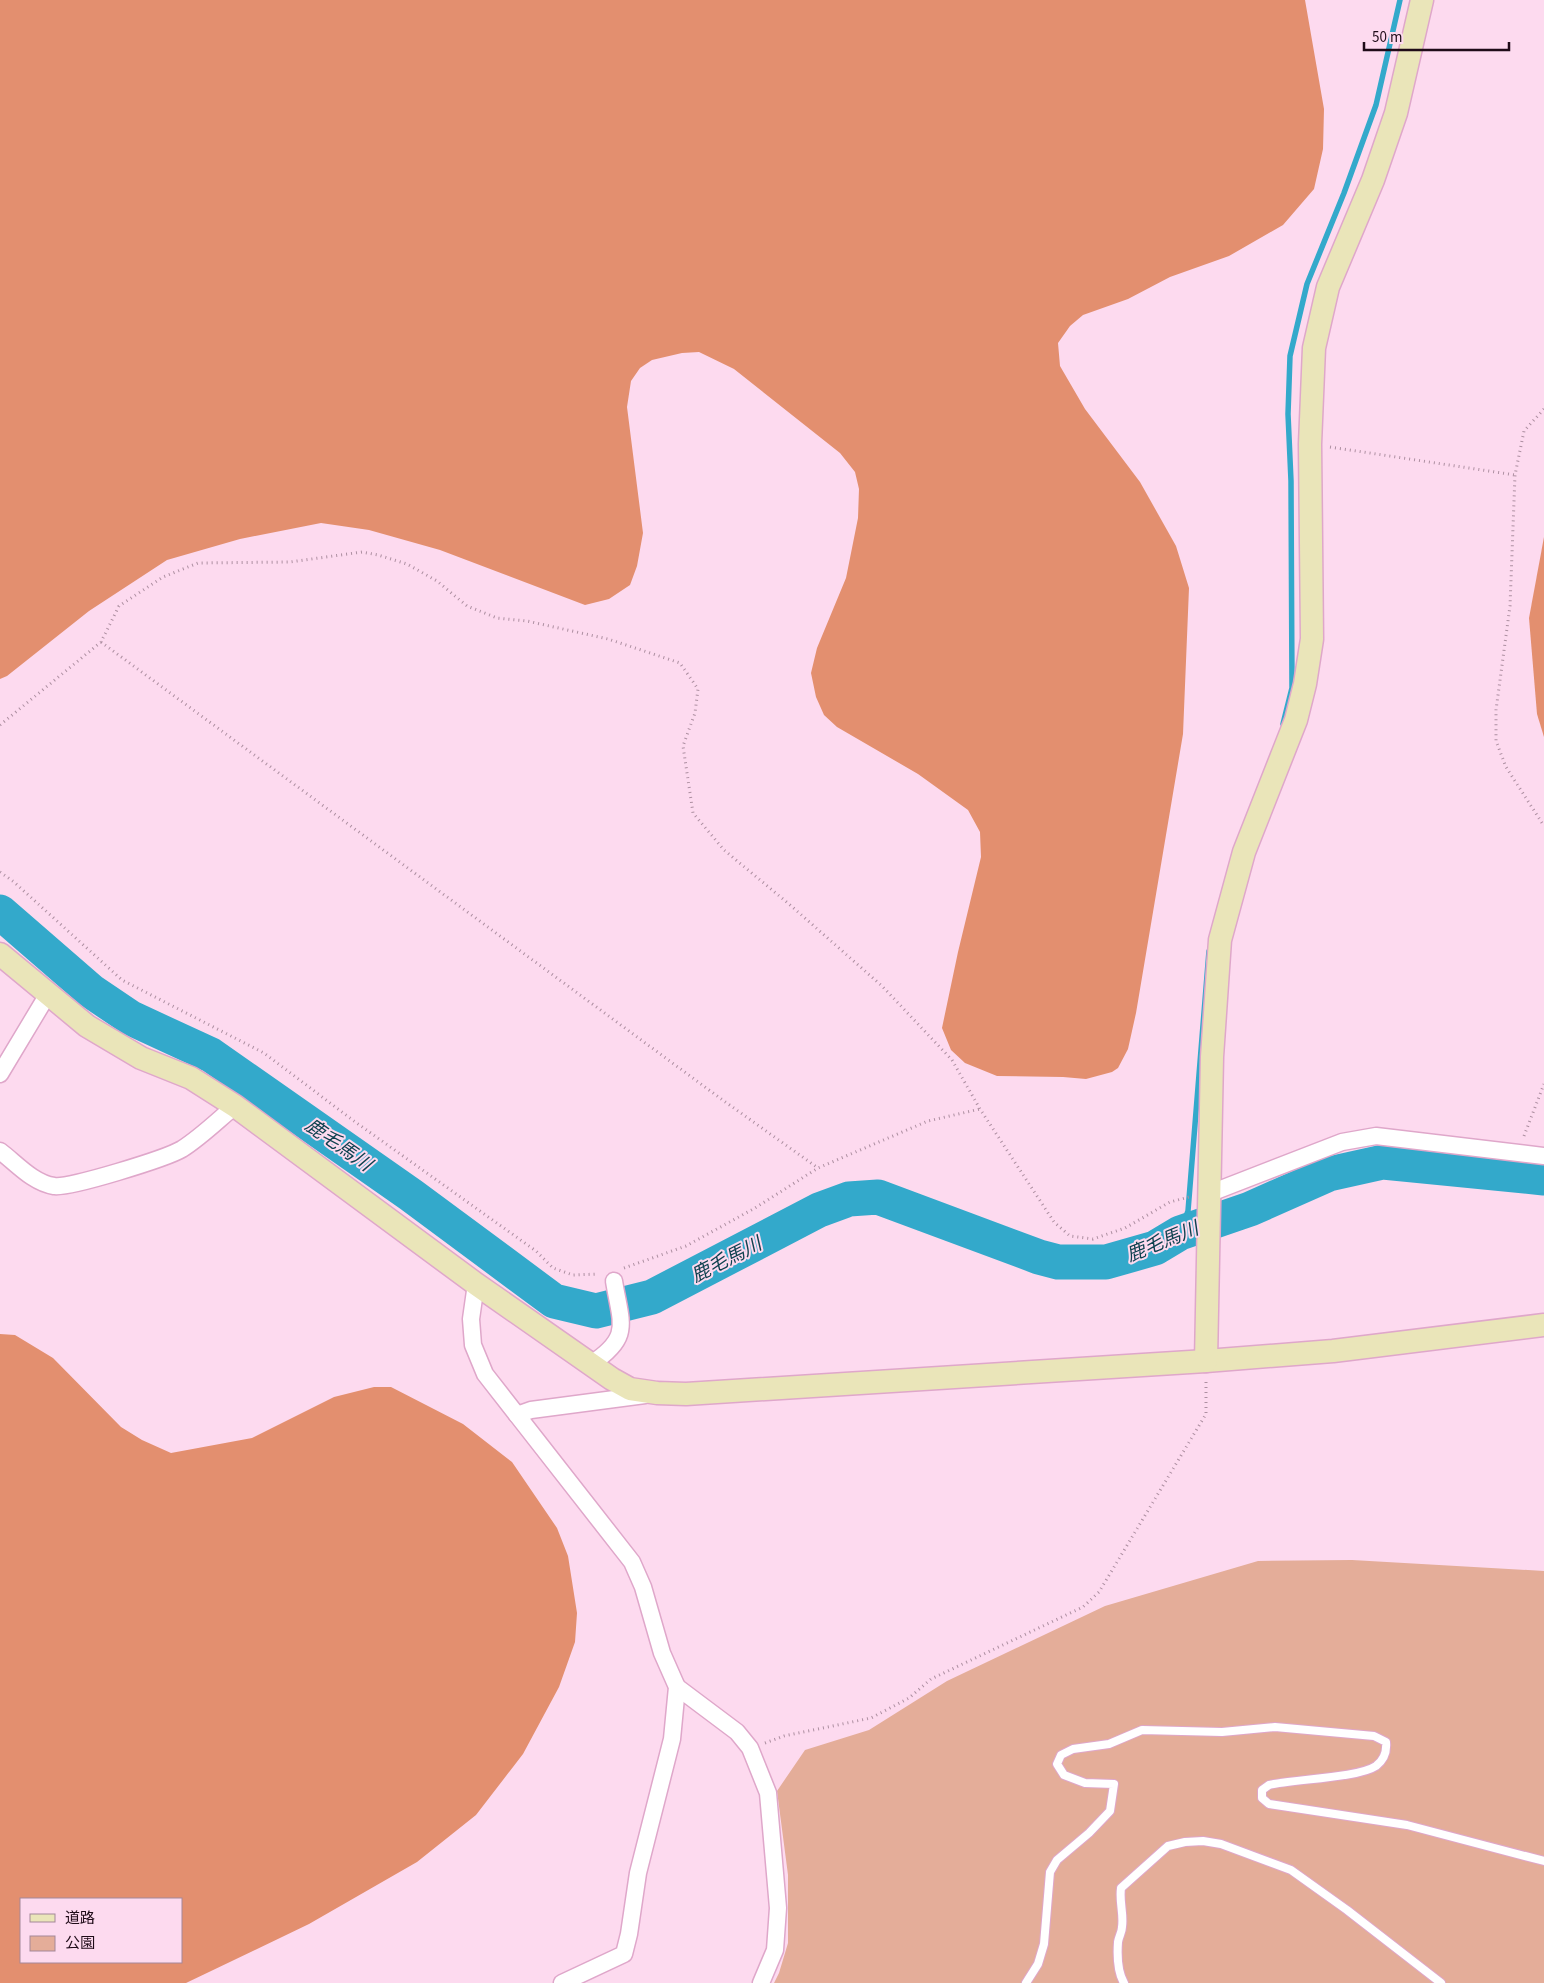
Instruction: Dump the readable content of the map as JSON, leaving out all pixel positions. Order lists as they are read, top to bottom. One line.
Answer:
{"water":["鹿毛馬川"],"legend":["道路","公園"],"scale_bar":"50 m"}
